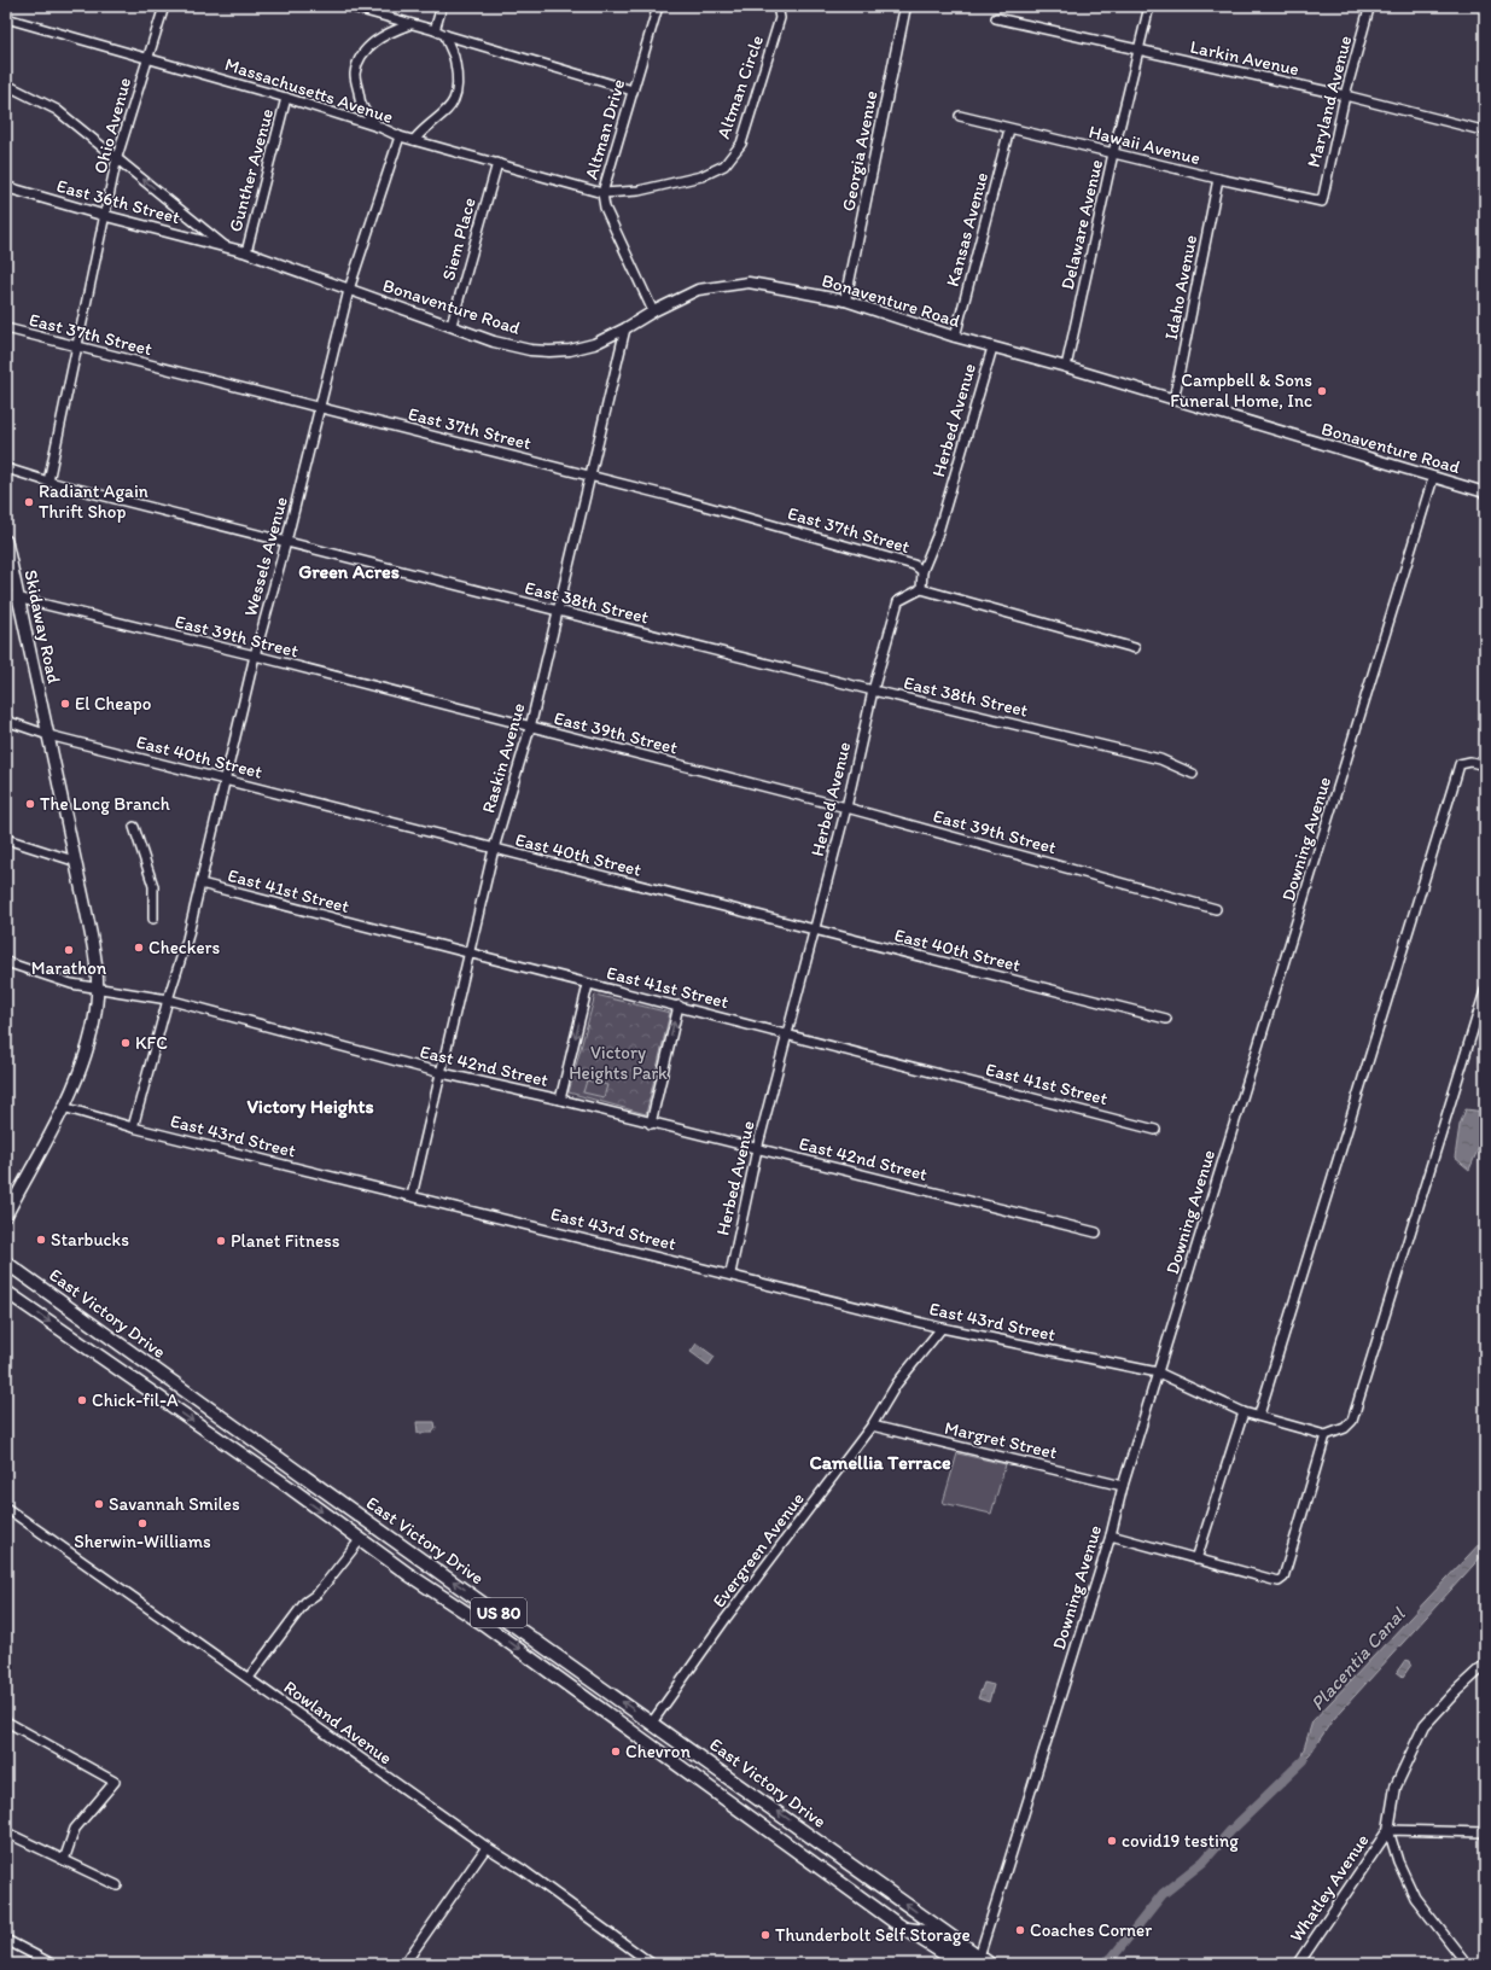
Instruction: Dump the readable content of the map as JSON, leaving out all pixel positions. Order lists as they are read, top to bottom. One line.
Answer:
{"streets":{"main road":["Skidaway Road","East Victory Drive","US 80"],"street":["Larkin Avenue","Altman Circle","Massachusetts Avenue","Maryland Avenue","Ohio Avenue","Altman Drive","Hawaii Avenue","Georgia Avenue","Gunther Avenue","East 36th Street","Delaware Avenue","Kansas Avenue","Siem Place","Idaho Avenue","Bonaventure Road","East 37th Street","Herbed Avenue","Wessels Avenue","East 38th Street","East 39th Street","East 40th Street","Raskin Avenue","Downing Avenue","East 41st Street","East 42nd Street","East 43rd Street","Margret Street","Evergreen Avenue","Rowland Avenue","Whatley Avenue"]},"crossings":[["Larkin Avenue","Maryland Avenue"],["Larkin Avenue","Delaware Avenue"],["Altman Circle","Massachusetts Avenue"],["Altman Circle","Altman Drive"],["Massachusetts Avenue","Ohio Avenue"],["Massachusetts Avenue","Altman Drive"],["Massachusetts Avenue","Gunther Avenue"],["Massachusetts Avenue","Siem Place"],["Massachusetts Avenue","Wessels Avenue"],["Maryland Avenue","Hawaii Avenue"],["Ohio Avenue","East 36th Street"],["Ohio Avenue","Bonaventure Road"],["Ohio Avenue","East 37th Street"],["Ohio Avenue","East 38th Street"],["Altman Drive","Bonaventure Road"],["Hawaii Avenue","Delaware Avenue"],["Hawaii Avenue","Kansas Avenue"],["Hawaii Avenue","Idaho Avenue"],["Georgia Avenue","Bonaventure Road"],["Gunther Avenue","Bonaventure Road"],["East 36th Street","Bonaventure Road"],["Delaware Avenue","Bonaventure Road"],["Kansas Avenue","Bonaventure Road"],["Siem Place","Bonaventure Road"],["Idaho Avenue","Bonaventure Road"],["Bonaventure Road","Herbed Avenue"],["Bonaventure Road","Wessels Avenue"],["Bonaventure Road","Raskin Avenue"],["Bonaventure Road","Downing Avenue"],["East 37th Street","Herbed Avenue"],["East 37th Street","Wessels Avenue"],["East 37th Street","Raskin Avenue"],["Herbed Avenue","East 38th Street"],["Herbed Avenue","East 39th Street"],["Herbed Avenue","East 40th Street"],["Herbed Avenue","East 41st Street"],["Herbed Avenue","East 42nd Street"],["Herbed Avenue","East 43rd Street"],["Wessels Avenue","East 38th Street"],["Wessels Avenue","East 39th Street"],["Wessels Avenue","East 40th Street"],["Wessels Avenue","East 41st Street"],["Wessels Avenue","East 42nd Street"],["Wessels Avenue","East 43rd Street"],["East 38th Street","Raskin Avenue"],["Skidaway Road","East 39th Street"],["Skidaway Road","East 40th Street"],["Skidaway Road","East 42nd Street"],["Skidaway Road","East 43rd Street"],["East 39th Street","Raskin Avenue"],["East 40th Street","Raskin Avenue"],["Raskin Avenue","East 41st Street"],["Raskin Avenue","East 42nd Street"],["Raskin Avenue","East 43rd Street"],["Downing Avenue","East 43rd Street"],["Downing Avenue","East Victory Drive"],["Downing Avenue","Margret Street"],["East 43rd Street","Evergreen Avenue"],["East Victory Drive","Evergreen Avenue"],["Margret Street","Evergreen Avenue"]],"districts":["Green Acres","Victory Heights","Camellia Terrace"],"water":["Placentia Canal"],"parks":["Victory Heights Park"],"places":["Campbell & Sons Funeral Home, Inc","Radiant Again Thrift Shop","El Cheapo","The Long Branch","Checkers","Marathon","KFC","Starbucks","Planet Fitness","Chick-fil-A","Savannah Smiles","Sherwin-Williams","Chevron","covid19 testing","Coaches Corner","Thunderbolt Self Storage"]}
